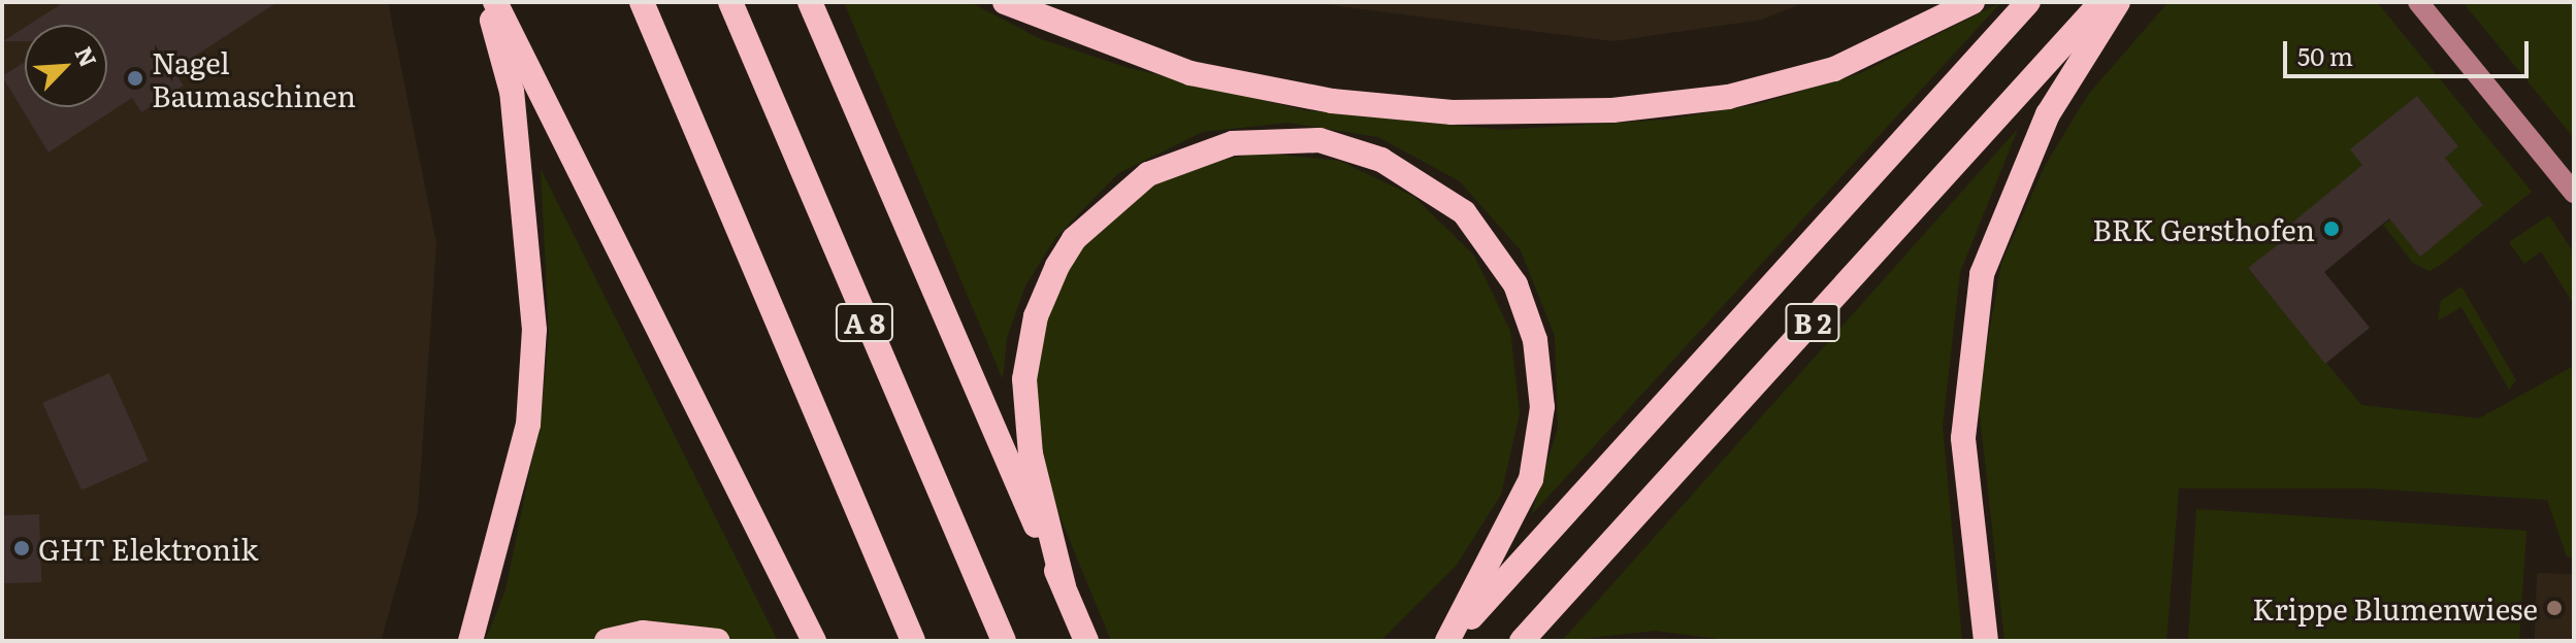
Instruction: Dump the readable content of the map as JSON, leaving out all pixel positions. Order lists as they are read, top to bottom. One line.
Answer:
{"streets":{"highway":["A 8","B 2"]},"places":["Nagel Baumaschinen","BRK Gersthofen","GHT Elektronik","Krippe Blumenwiese"],"scale_bar":"50 m","north":"top right"}
